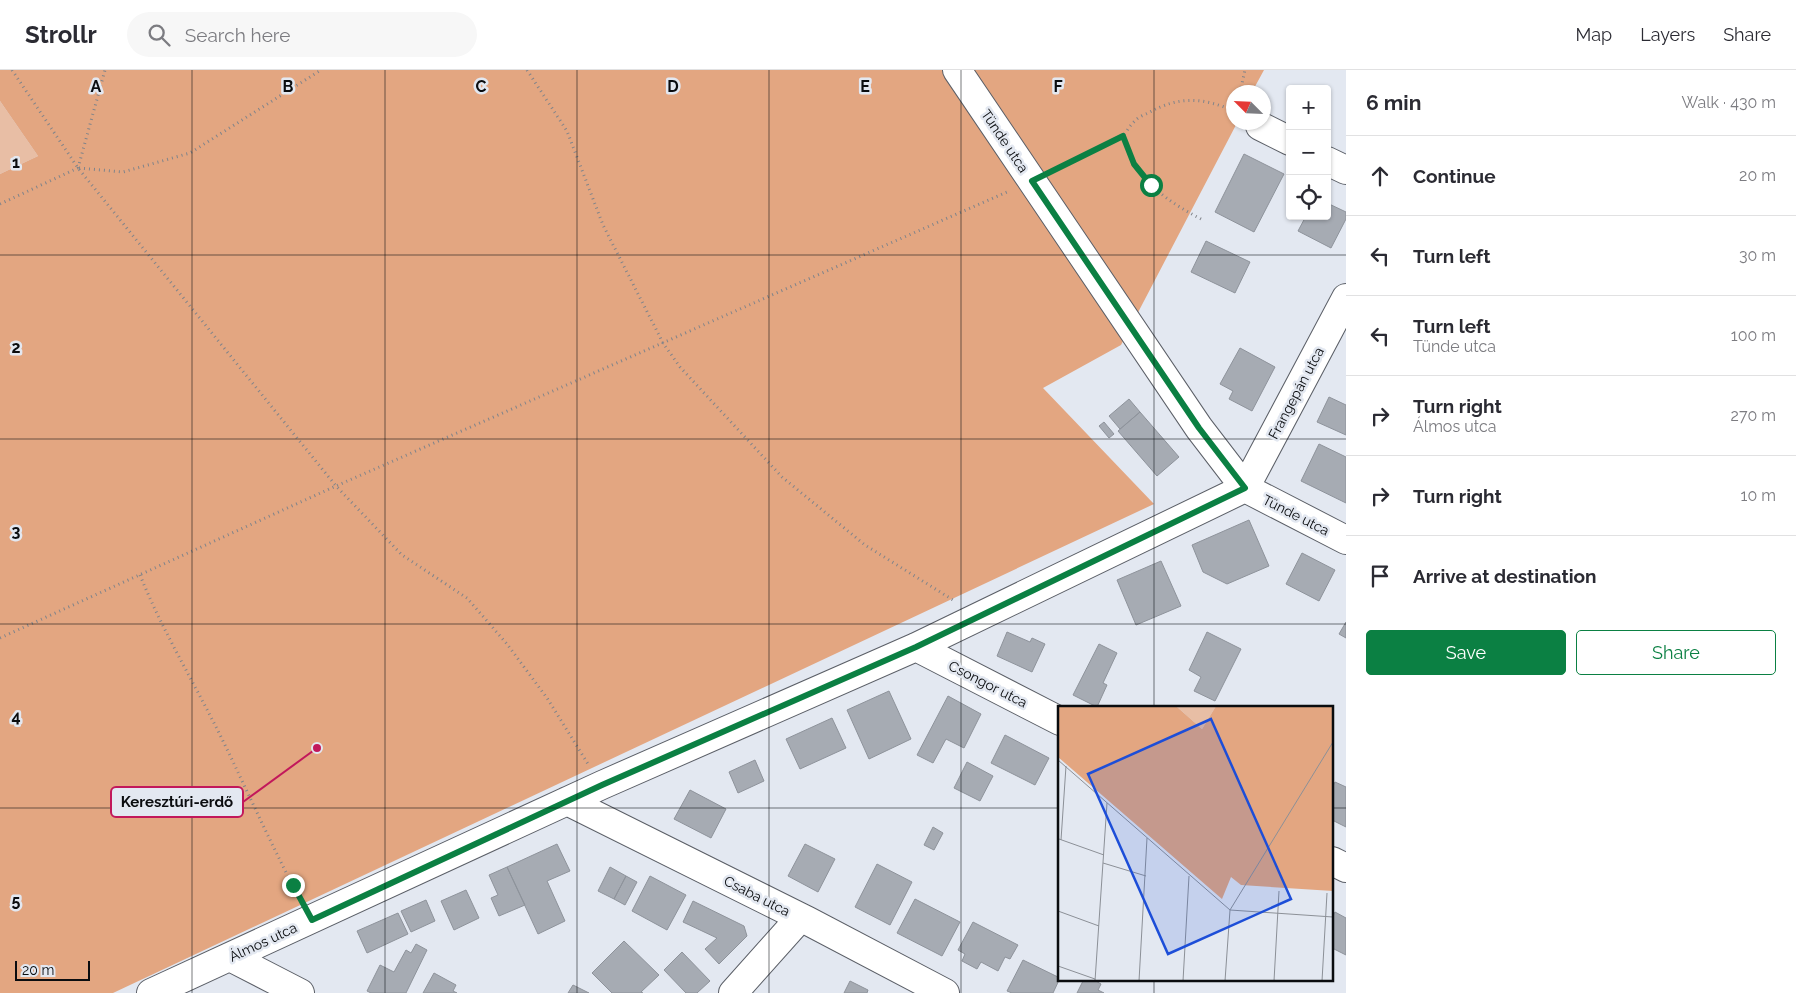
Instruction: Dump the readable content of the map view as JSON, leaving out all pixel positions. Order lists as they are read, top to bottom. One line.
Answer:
{"streets":{"street":["Tünde utca","Frangepán utca","Csongor utca","Csaba utca","Álmos utca"]},"crossings":[["Tünde utca","Frangepán utca"],["Tünde utca","Álmos utca"],["Frangepán utca","Álmos utca"],["Csongor utca","Álmos utca"],["Csaba utca","Álmos utca"]],"places":["Keresztúri-erdő"],"scale_bar":"20 m","north":"top left","page":{"header":"Strollr","search":"Search here","nav":["Map","Layers","Share"],"heading":["6 min","Walk · 430 m"],"map_buttons":["+","−"],"list":[["Continue","20 m"],["Turn left","30 m"],["Turn left","Tünde utca","100 m"],["Turn right","Álmos utca","270 m"],["Turn right","10 m"],"Arrive at destination"],"buttons":["Save","Share"],"scale":"20 m"},"grid":{"columns":["A","B","C","D","E","F"],"rows":["1","2","3","4","5"]}}
